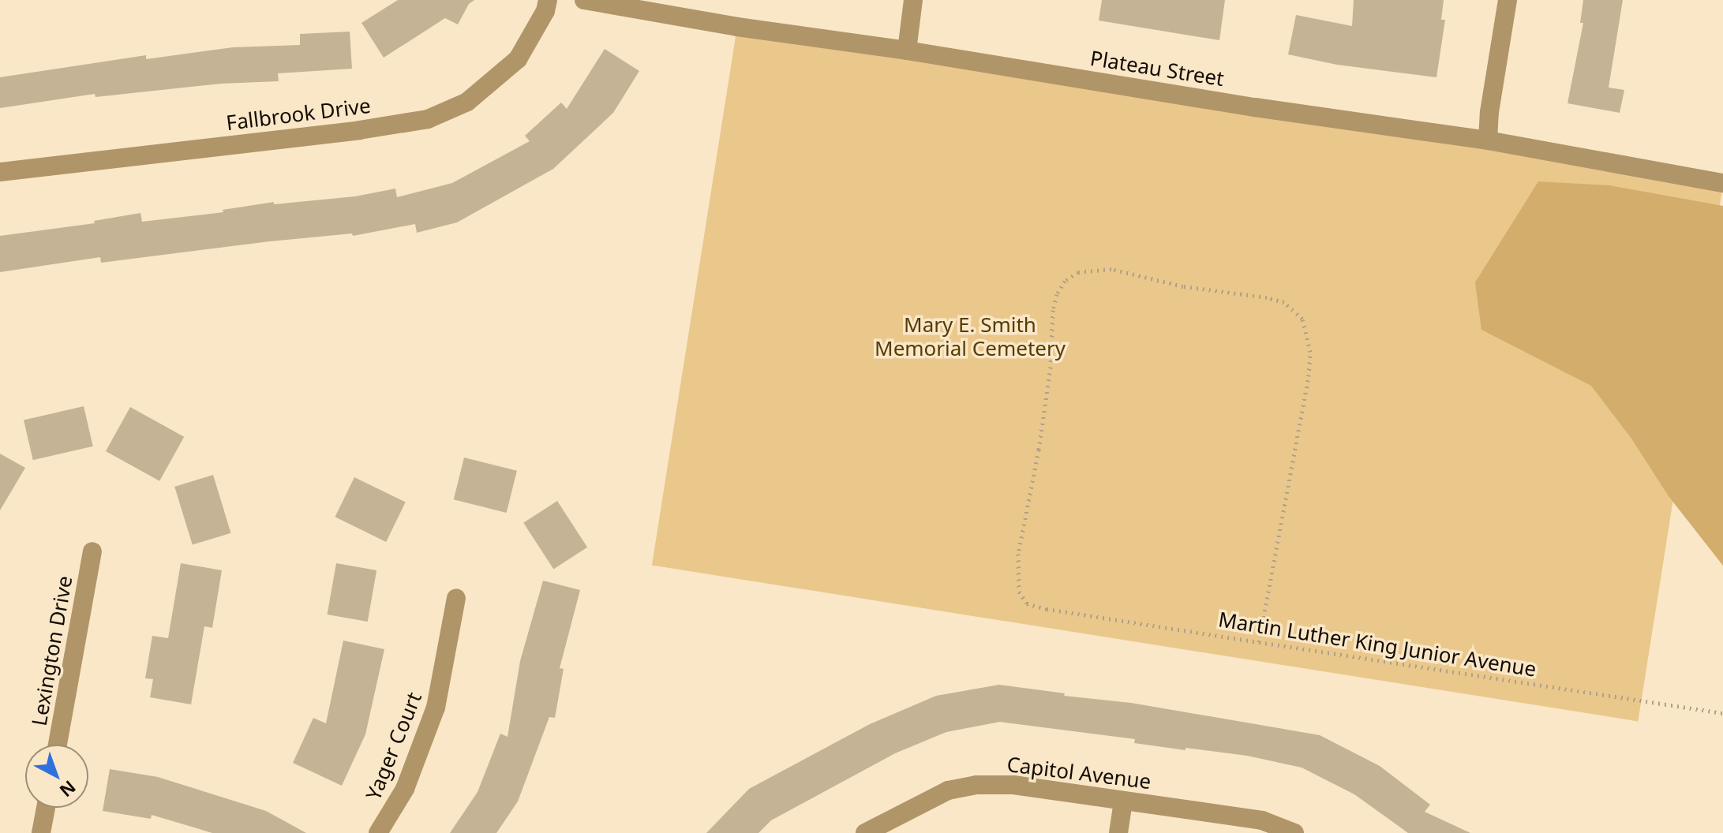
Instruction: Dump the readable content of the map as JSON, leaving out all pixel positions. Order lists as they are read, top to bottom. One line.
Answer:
{"streets":{"street":["Plateau Street","Fallbrook Drive","Lexington Drive","Yager Court","Capitol Avenue"],"path":["Martin Luther King Junior Avenue"]},"parks":["Mary E. Smith Memorial Cemetery"],"north":"bottom right"}
